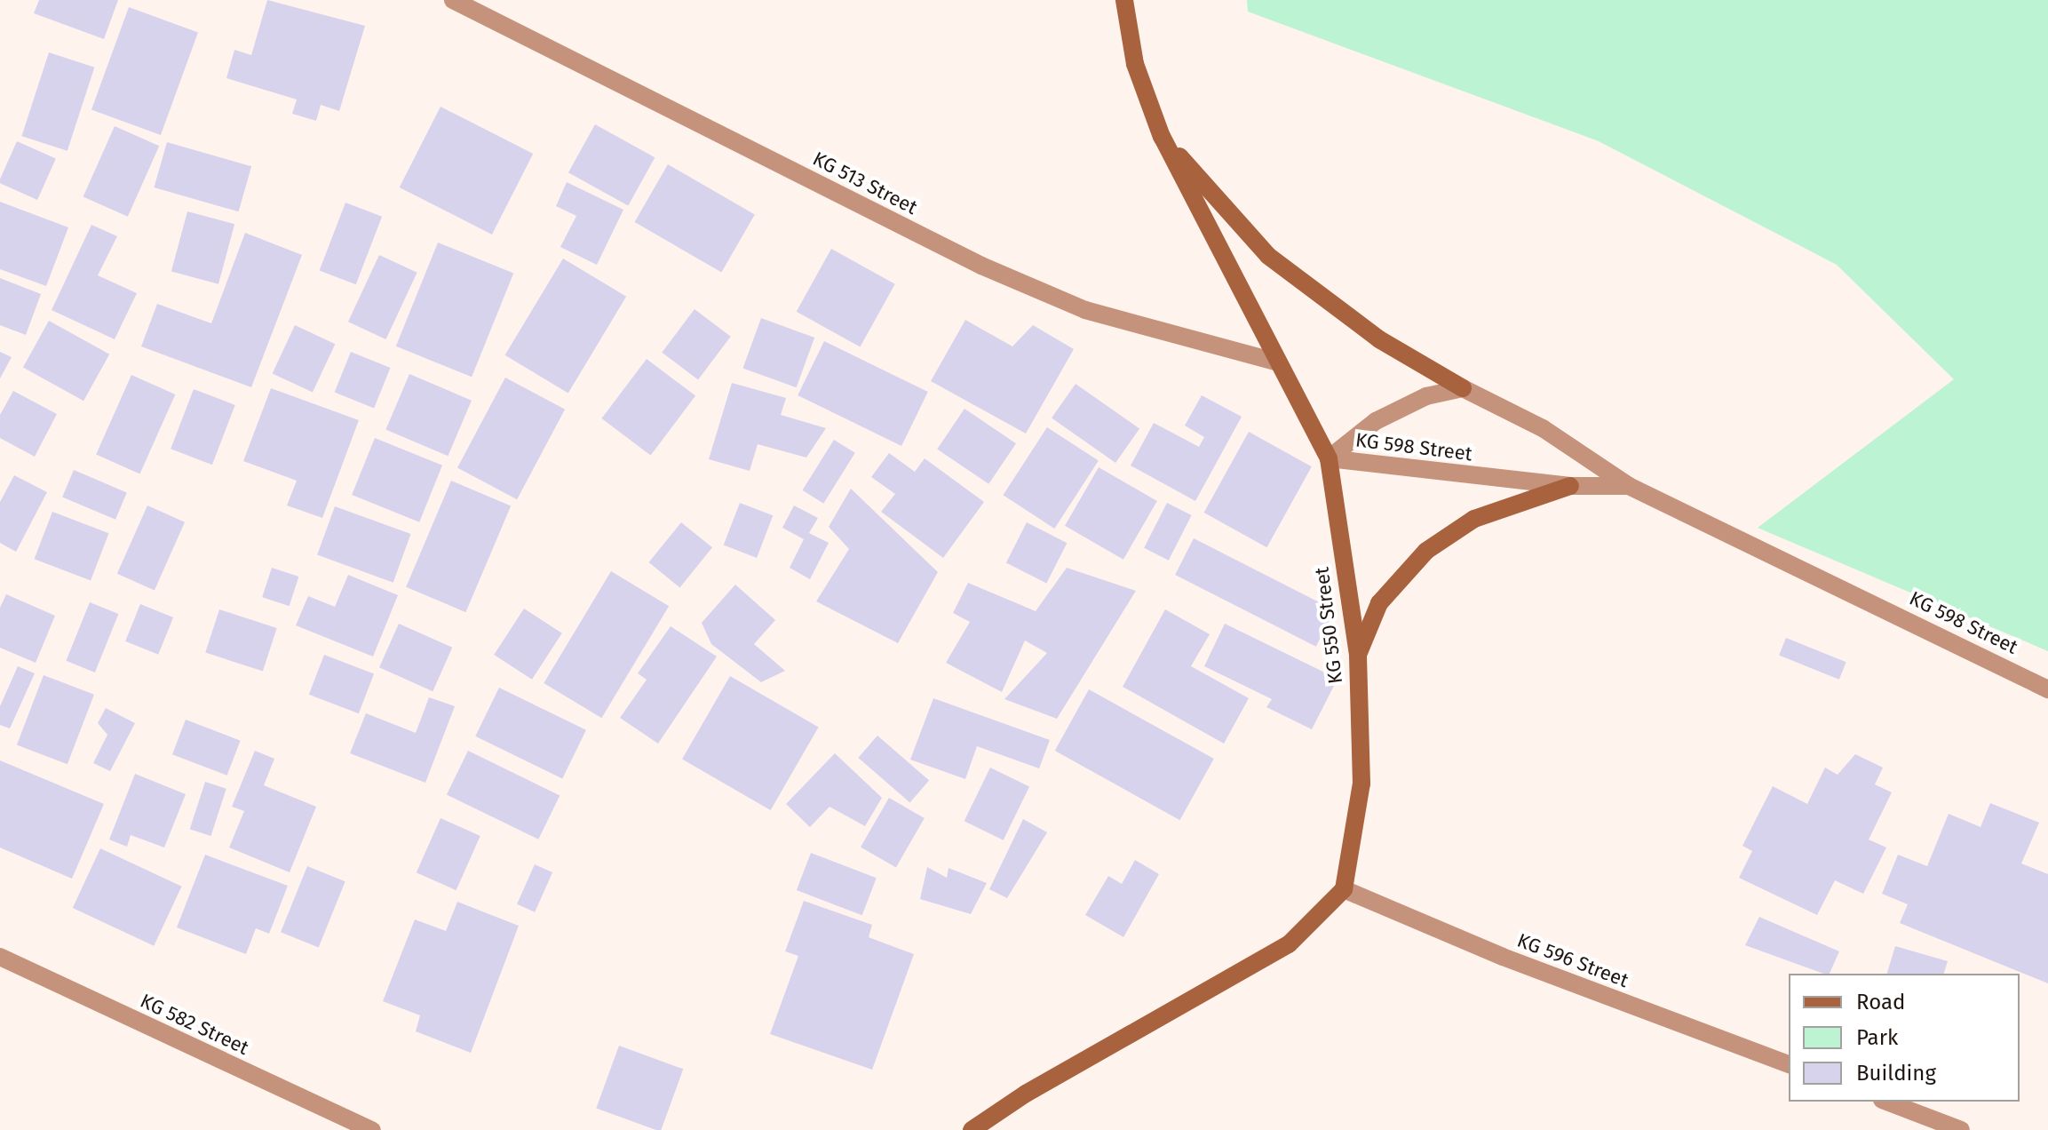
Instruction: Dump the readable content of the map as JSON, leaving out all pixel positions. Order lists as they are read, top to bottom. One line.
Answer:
{"streets":{"street":["KG 513 Street","KG 598 Street","KG 550 Street","KG 596 Street","KG 582 Street"]},"crossings":[["KG 513 Street","KG 550 Street"],["KG 598 Street","KG 550 Street"],["KG 550 Street","KG 596 Street"]],"legend":["Road","Park","Building"]}
